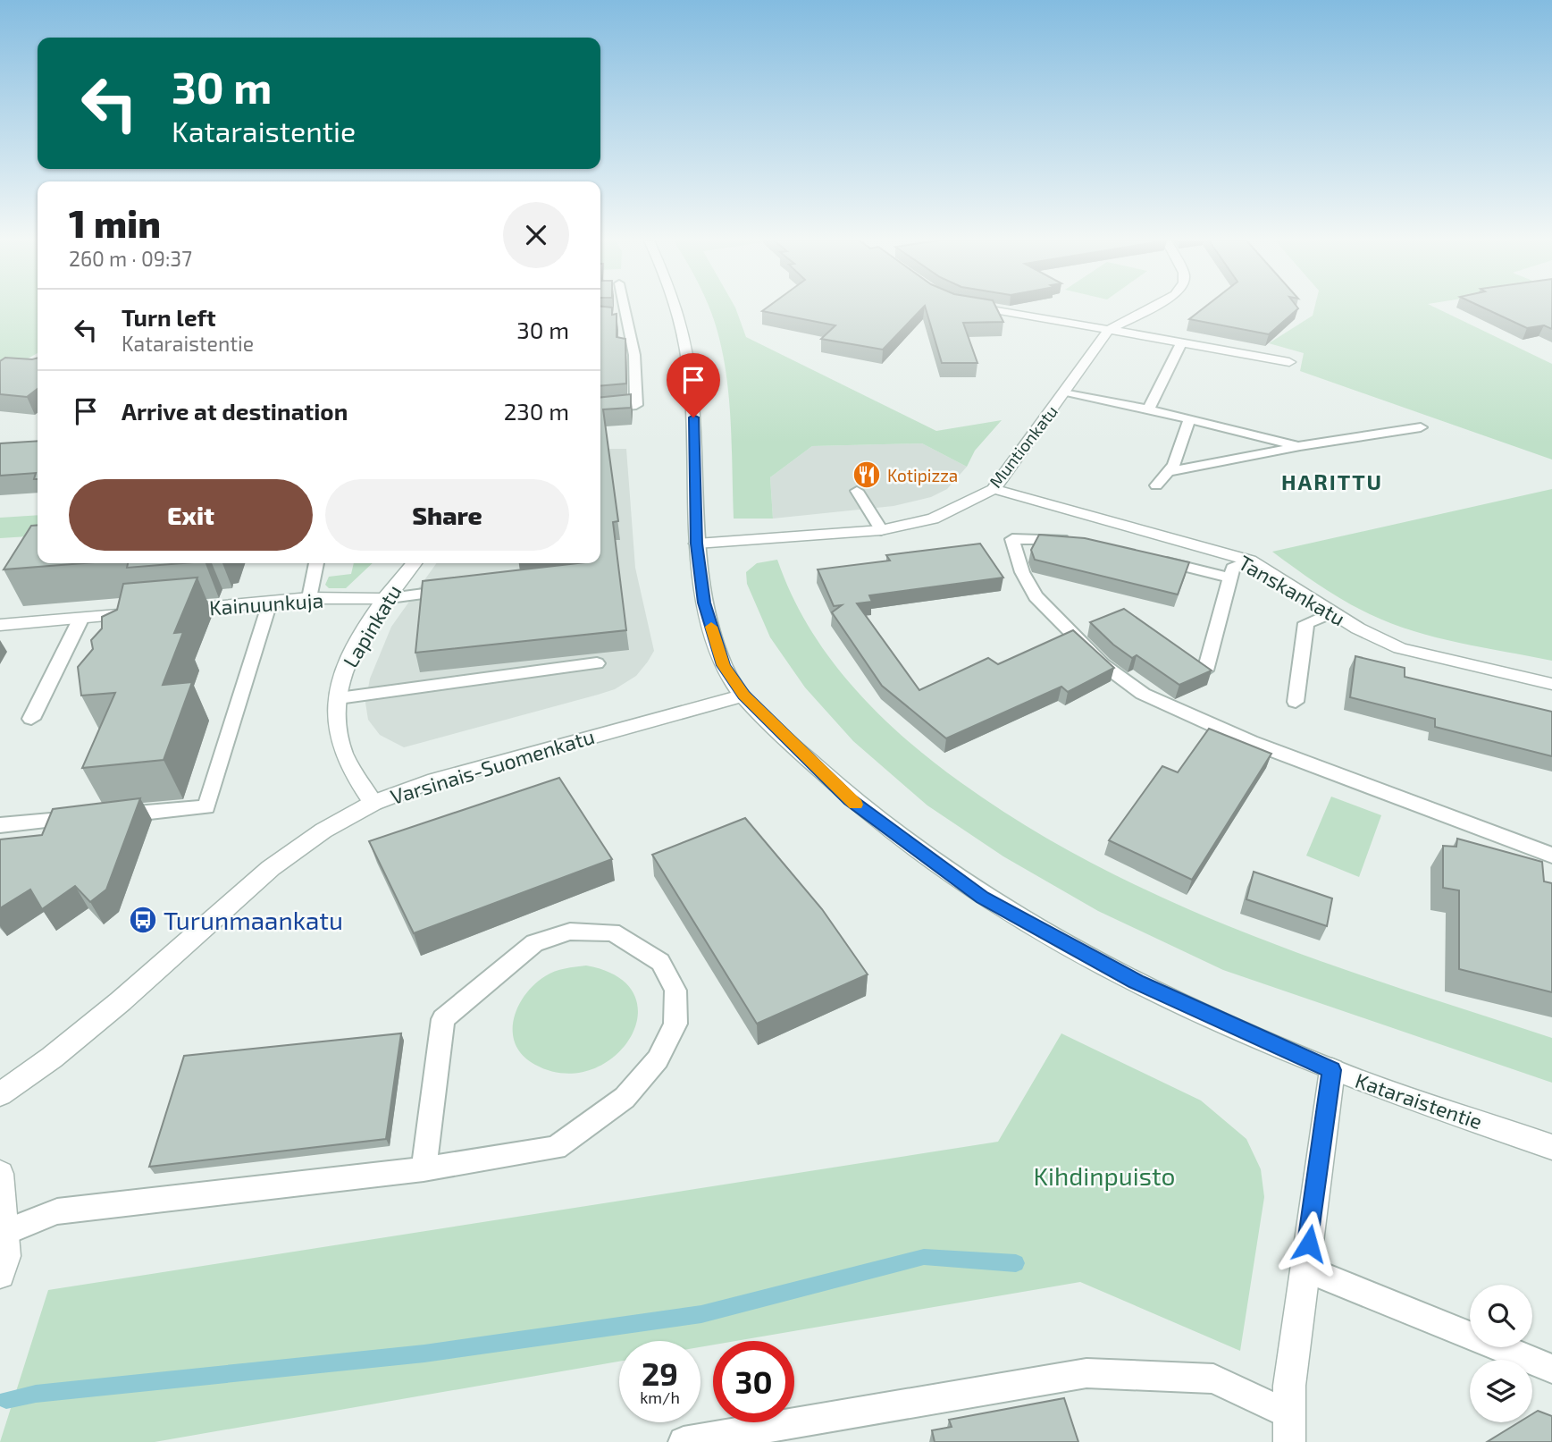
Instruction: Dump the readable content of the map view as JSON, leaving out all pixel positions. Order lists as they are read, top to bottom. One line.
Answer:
{"streets":{"street":["Muntionkatu","Tanskankatu","Kainuunkuja","Lapinkatu","Varsinais-Suomenkatu","Kataraistentie"]},"crossings":[["Muntionkatu","Tanskankatu"],["Muntionkatu","Kataraistentie"],["Kainuunkuja","Lapinkatu"],["Lapinkatu","Varsinais-Suomenkatu"],["Varsinais-Suomenkatu","Kataraistentie"]],"districts":["HARITTU"],"parks":["Kihdinpuisto"],"places":{"restaurant":["Kotipizza"],"bus stop":["Turunmaankatu"]},"page":{"turn":["30 m","Kataraistentie"],"heading":["1 min","260 m · 09:37"],"list":[{"name":"Turn left","note":"Kataraistentie","value":"30 m"},{"name":"Arrive at destination","value":"230 m"}],"buttons":["Exit","Share"],"speed":"29 km/h","limit":"30"}}
